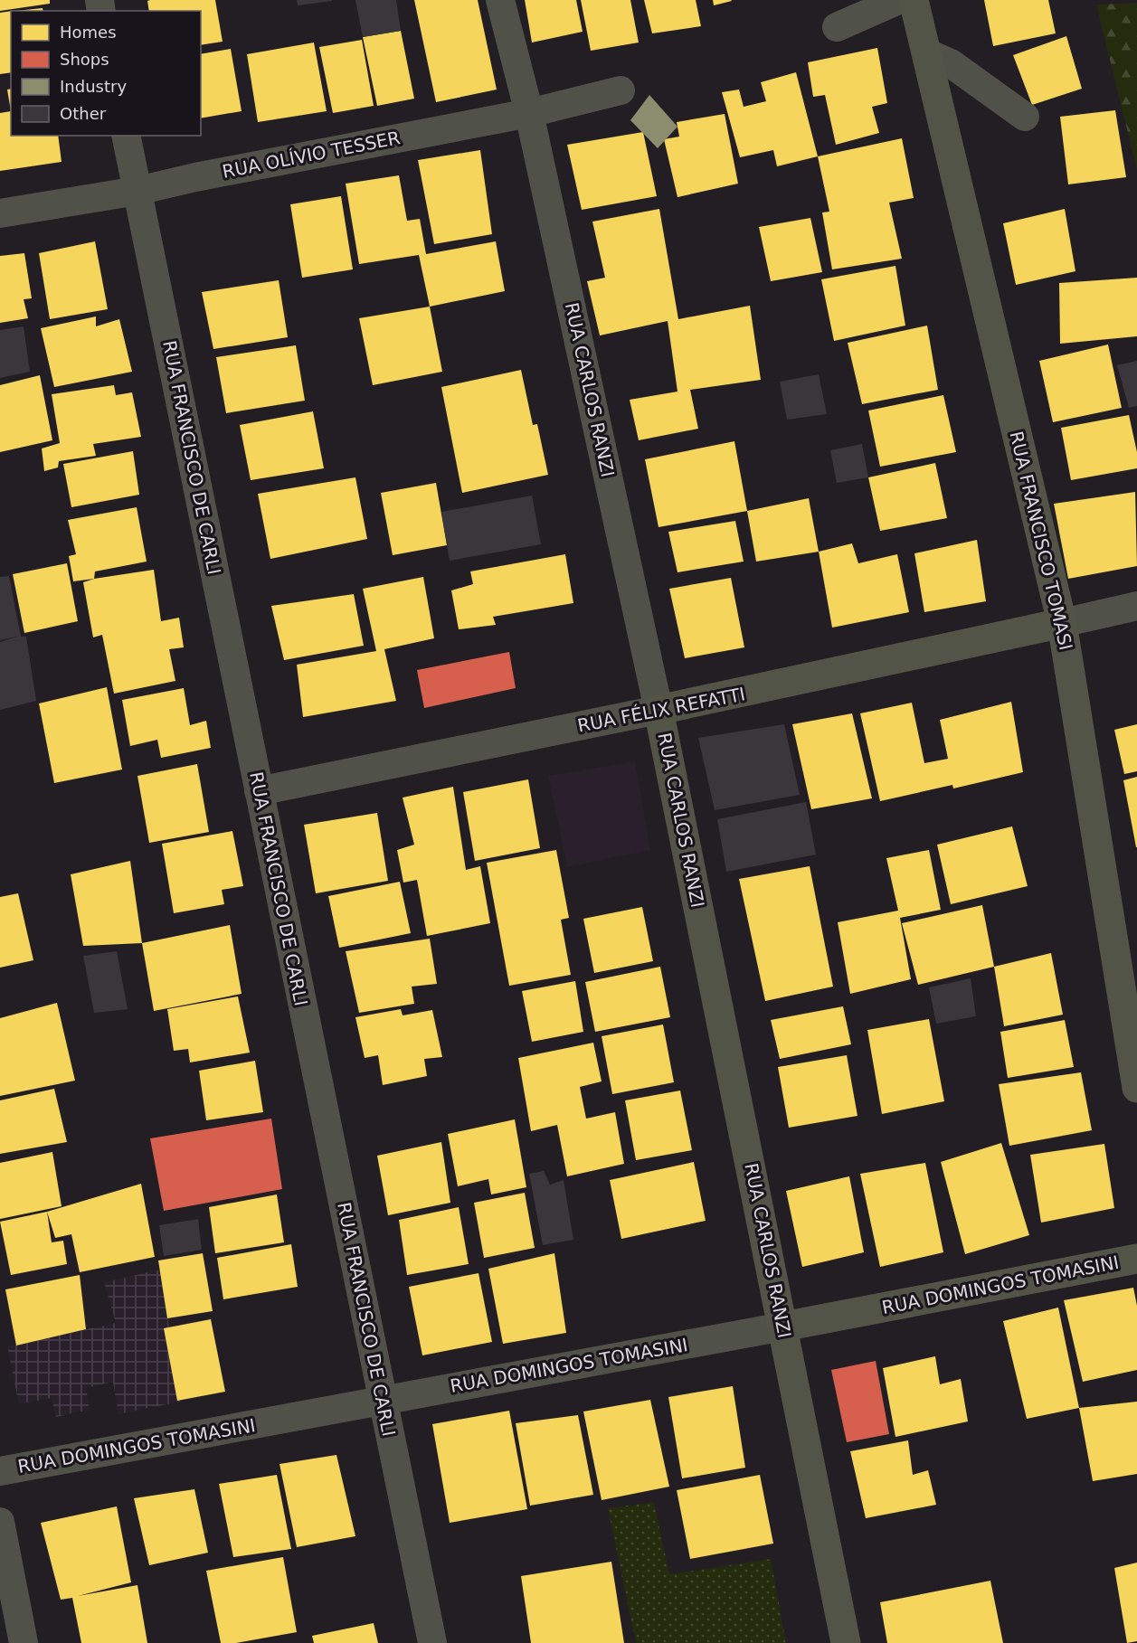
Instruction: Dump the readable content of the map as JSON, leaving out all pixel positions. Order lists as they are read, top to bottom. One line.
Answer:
{"streets":{"main road":["RUA CARLOS RANZI","RUA FRANCISCO TOMASI","RUA FÉLIX REFATTI","RUA DOMINGOS TOMASINI"],"street":["RUA OLÍVIO TESSER","RUA FRANCISCO DE CARLI"]},"crossings":[["RUA OLÍVIO TESSER","RUA CARLOS RANZI"],["RUA OLÍVIO TESSER","RUA FRANCISCO DE CARLI"],["RUA CARLOS RANZI","RUA FÉLIX REFATTI"],["RUA CARLOS RANZI","RUA DOMINGOS TOMASINI"],["RUA FRANCISCO DE CARLI","RUA FÉLIX REFATTI"],["RUA FRANCISCO DE CARLI","RUA DOMINGOS TOMASINI"],["RUA FRANCISCO TOMASI","RUA FÉLIX REFATTI"]],"legend":["Homes","Shops","Industry","Other"]}
